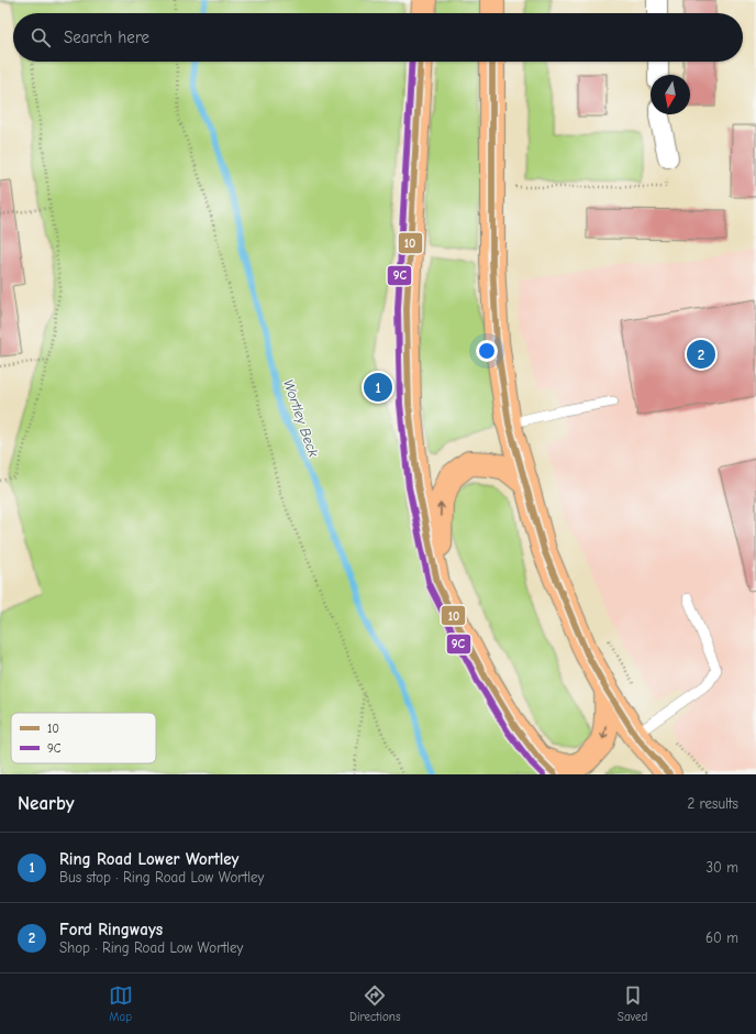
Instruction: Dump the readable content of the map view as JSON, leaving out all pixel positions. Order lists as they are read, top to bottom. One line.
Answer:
{"water":["Wortley Beck"],"lines":["transit line 10","transit line 9C"],"legend":["10","9C"],"north":"bottom","page":{"search":"Search here","pins":["2","1"],"heading":["Nearby","2 results"],"list":[{"mark":"1","name":"Ring Road Lower Wortley","note":"Bus stop · Ring Road Low Wortley","value":"30 m"},{"mark":"2","name":"Ford Ringways","note":"Shop · Ring Road Low Wortley","value":"60 m"}],"nav":["Map","Directions","Saved"]}}
